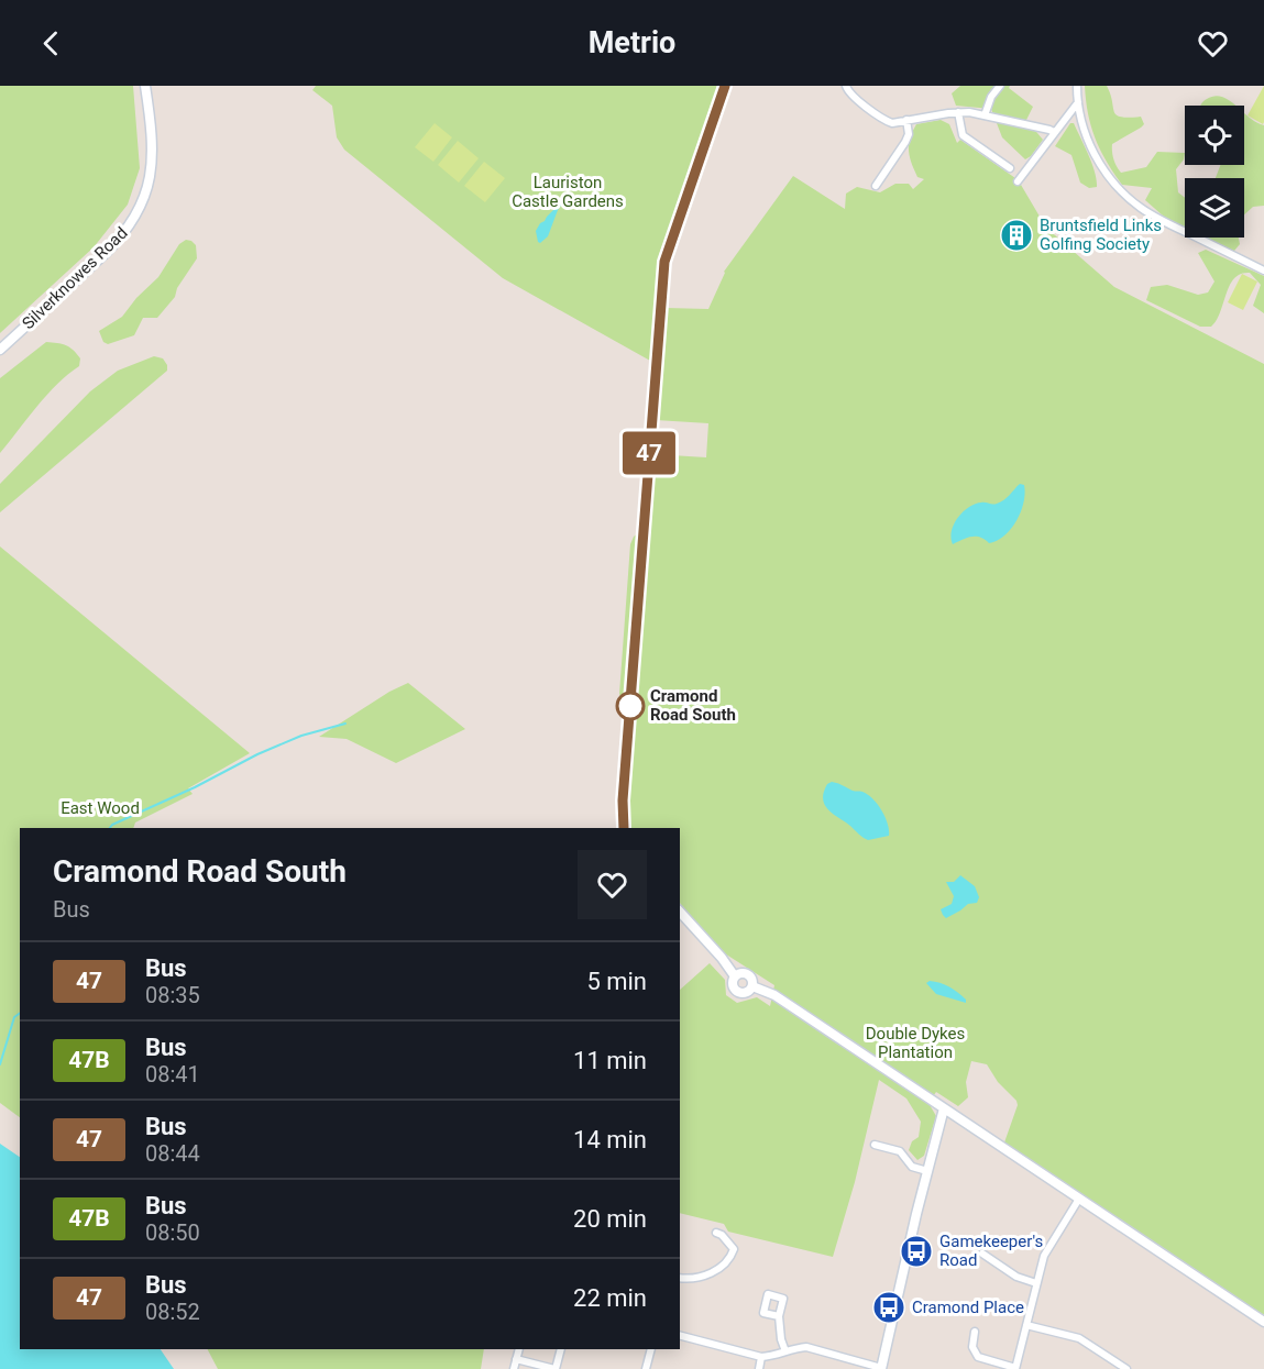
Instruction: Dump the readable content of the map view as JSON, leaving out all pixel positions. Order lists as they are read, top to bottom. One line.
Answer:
{"streets":{"street":["Silverknowes Road"]},"parks":["Lauriston Castle Gardens","East Wood","Double Dykes Plantation"],"places":{"building":["Bruntsfield Links Golfing Society"],"other":["Cramond Road South"],"bus stop":["Gamekeeper's Road","Cramond Place"]},"lines":["bus line 47"],"page":{"header":"Metrio","on_map":"47","heading":["Cramond Road South","Bus"],"list":[{"mark":"47","name":"Bus","note":"08:35","value":"5 min"},{"mark":"47B","name":"Bus","note":"08:41","value":"11 min"},{"mark":"47","name":"Bus","note":"08:44","value":"14 min"},{"mark":"47B","name":"Bus","note":"08:50","value":"20 min"},{"mark":"47","name":"Bus","note":"08:52","value":"22 min"}]}}
